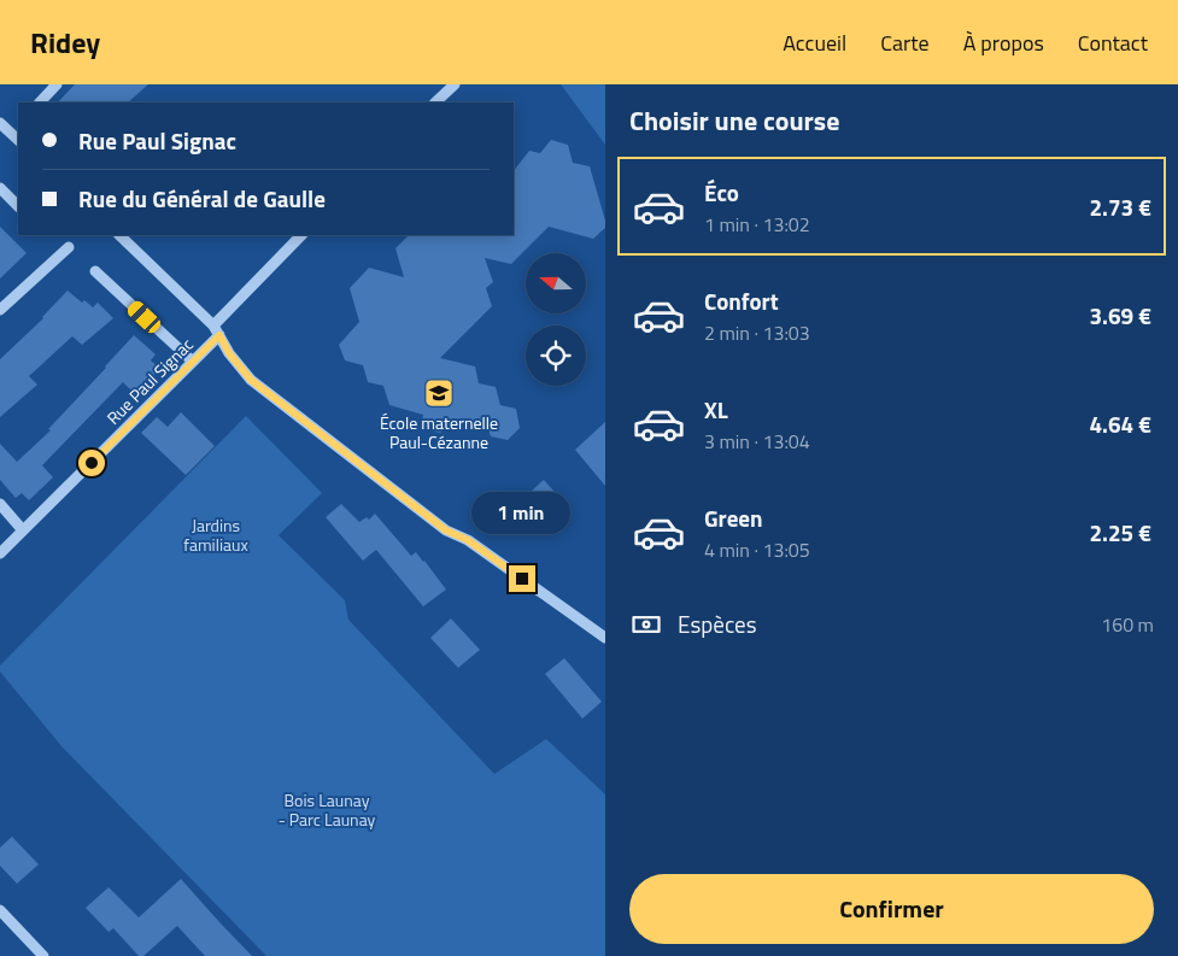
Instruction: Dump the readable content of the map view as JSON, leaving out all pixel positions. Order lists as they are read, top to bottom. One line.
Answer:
{"streets":{"street":["Rue Paul Signac"]},"parks":["Jardins familiaux","Bois Launay - Parc Launay"],"places":{"school or university":["École maternelle Paul-Cézanne"]},"north":"left","page":{"header":"Ridey","nav":["Accueil","Carte","À propos","Contact"],"heading":"Choisir une course","banner":["Rue Paul Signac","Rue du Général de Gaulle"],"list":[{"name":"Éco","note":"1 min · 13:02","value":"2.73 €"},{"name":"Confort","note":"2 min · 13:03","value":"3.69 €"},{"name":"XL","note":"3 min · 13:04","value":"4.64 €"},{"name":"Green","note":"4 min · 13:05","value":"2.25 €"}],"bubble":"1 min","pay":["Espèces","160 m"],"buttons":"Confirmer"}}
